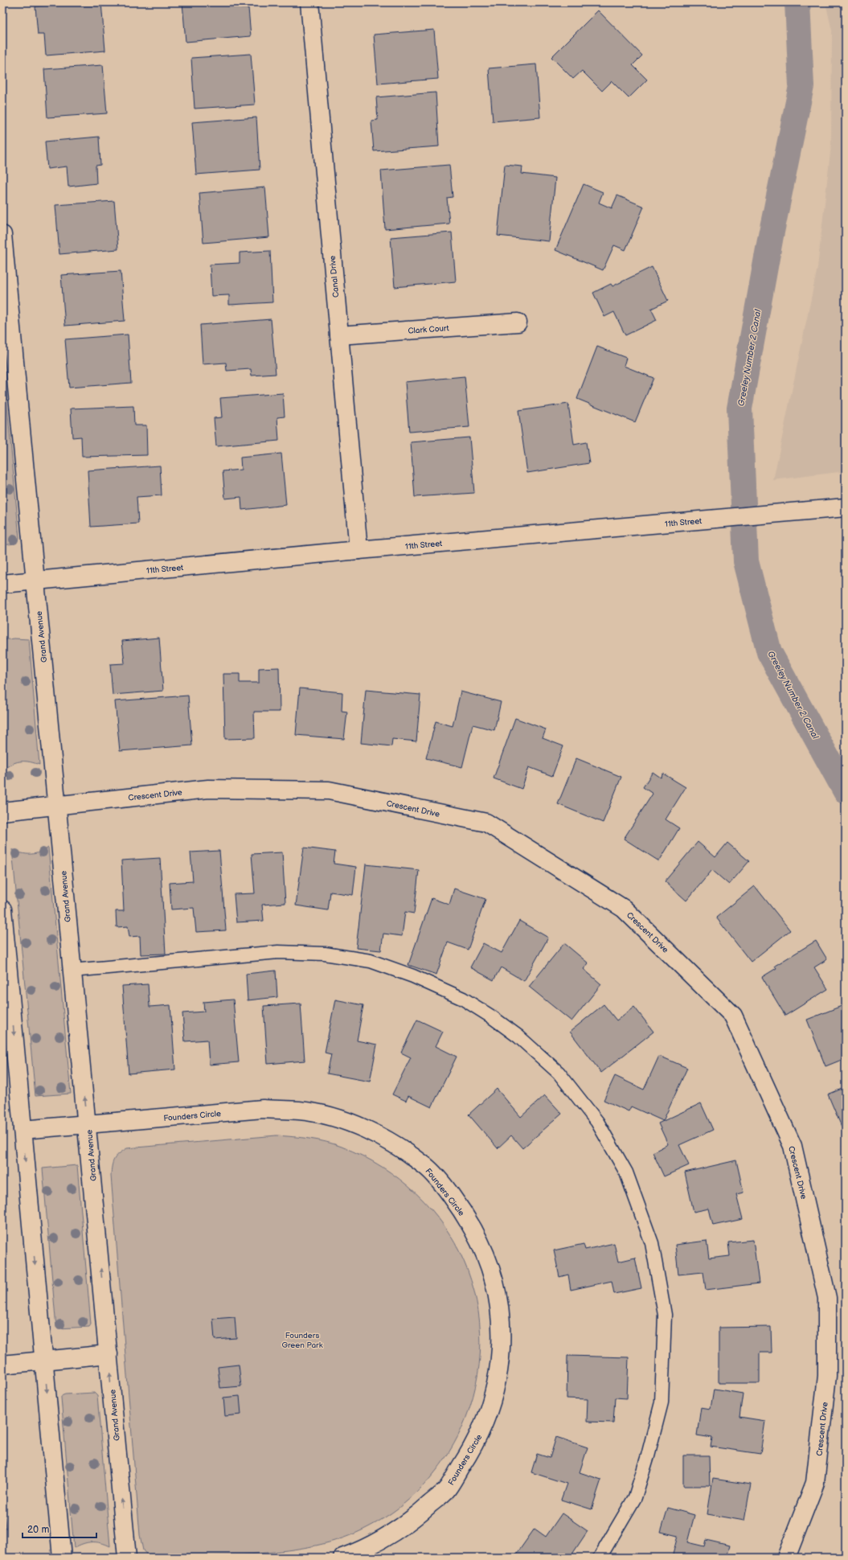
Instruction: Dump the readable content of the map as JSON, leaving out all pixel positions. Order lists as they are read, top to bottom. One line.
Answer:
{"streets":{"street":["Canal Drive","Clark Court","11th Street","Grand Avenue","Crescent Drive","Founders Circle"]},"crossings":[["Canal Drive","Clark Court"],["Canal Drive","11th Street"],["11th Street","Grand Avenue"],["Grand Avenue","Crescent Drive"],["Grand Avenue","Founders Circle"]],"water":["Greeley Number 2 Canal"],"parks":["Founders Green Park"],"scale_bar":"20 m"}
